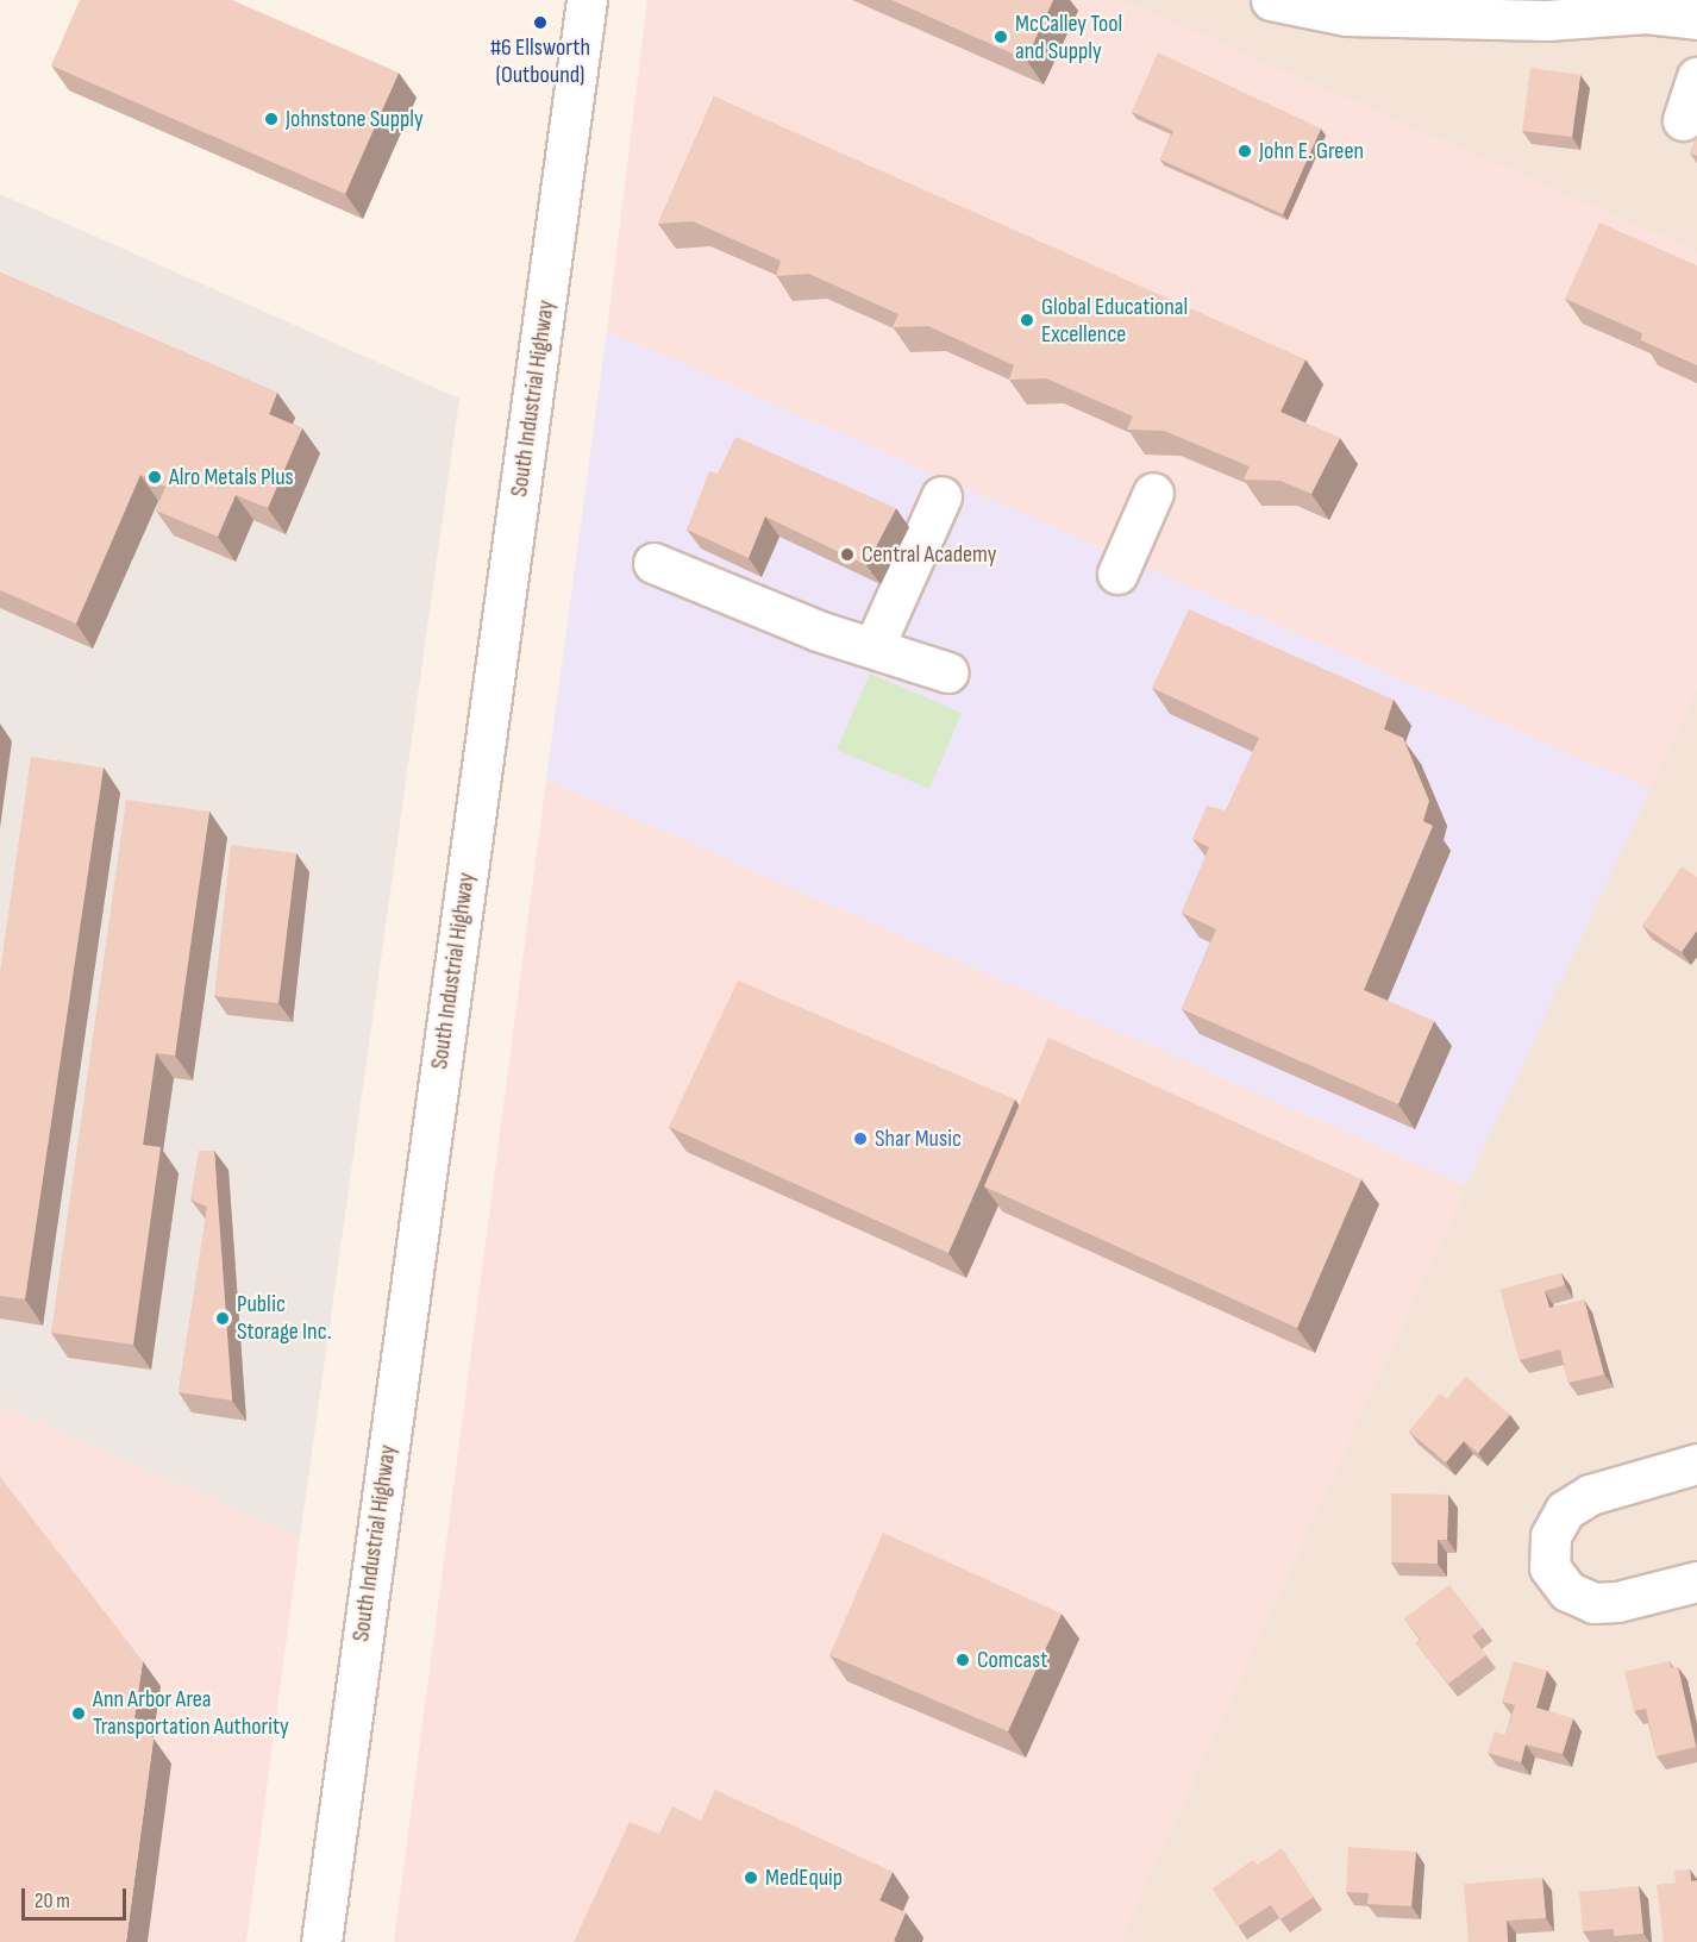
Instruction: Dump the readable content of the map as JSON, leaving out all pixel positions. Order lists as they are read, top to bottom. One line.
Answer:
{"streets":{"street":["South Industrial Highway"]},"places":["#6 Ellsworth (Outbound)","McCalley Tool and Supply","Johnstone Supply","John E. Green","Global Educational Excellence","Alro Metals Plus","Central Academy","Shar Music","Public Storage Inc.","Comcast","Ann Arbor Area Transportation Authority","MedEquip"],"scale_bar":"20 m"}
